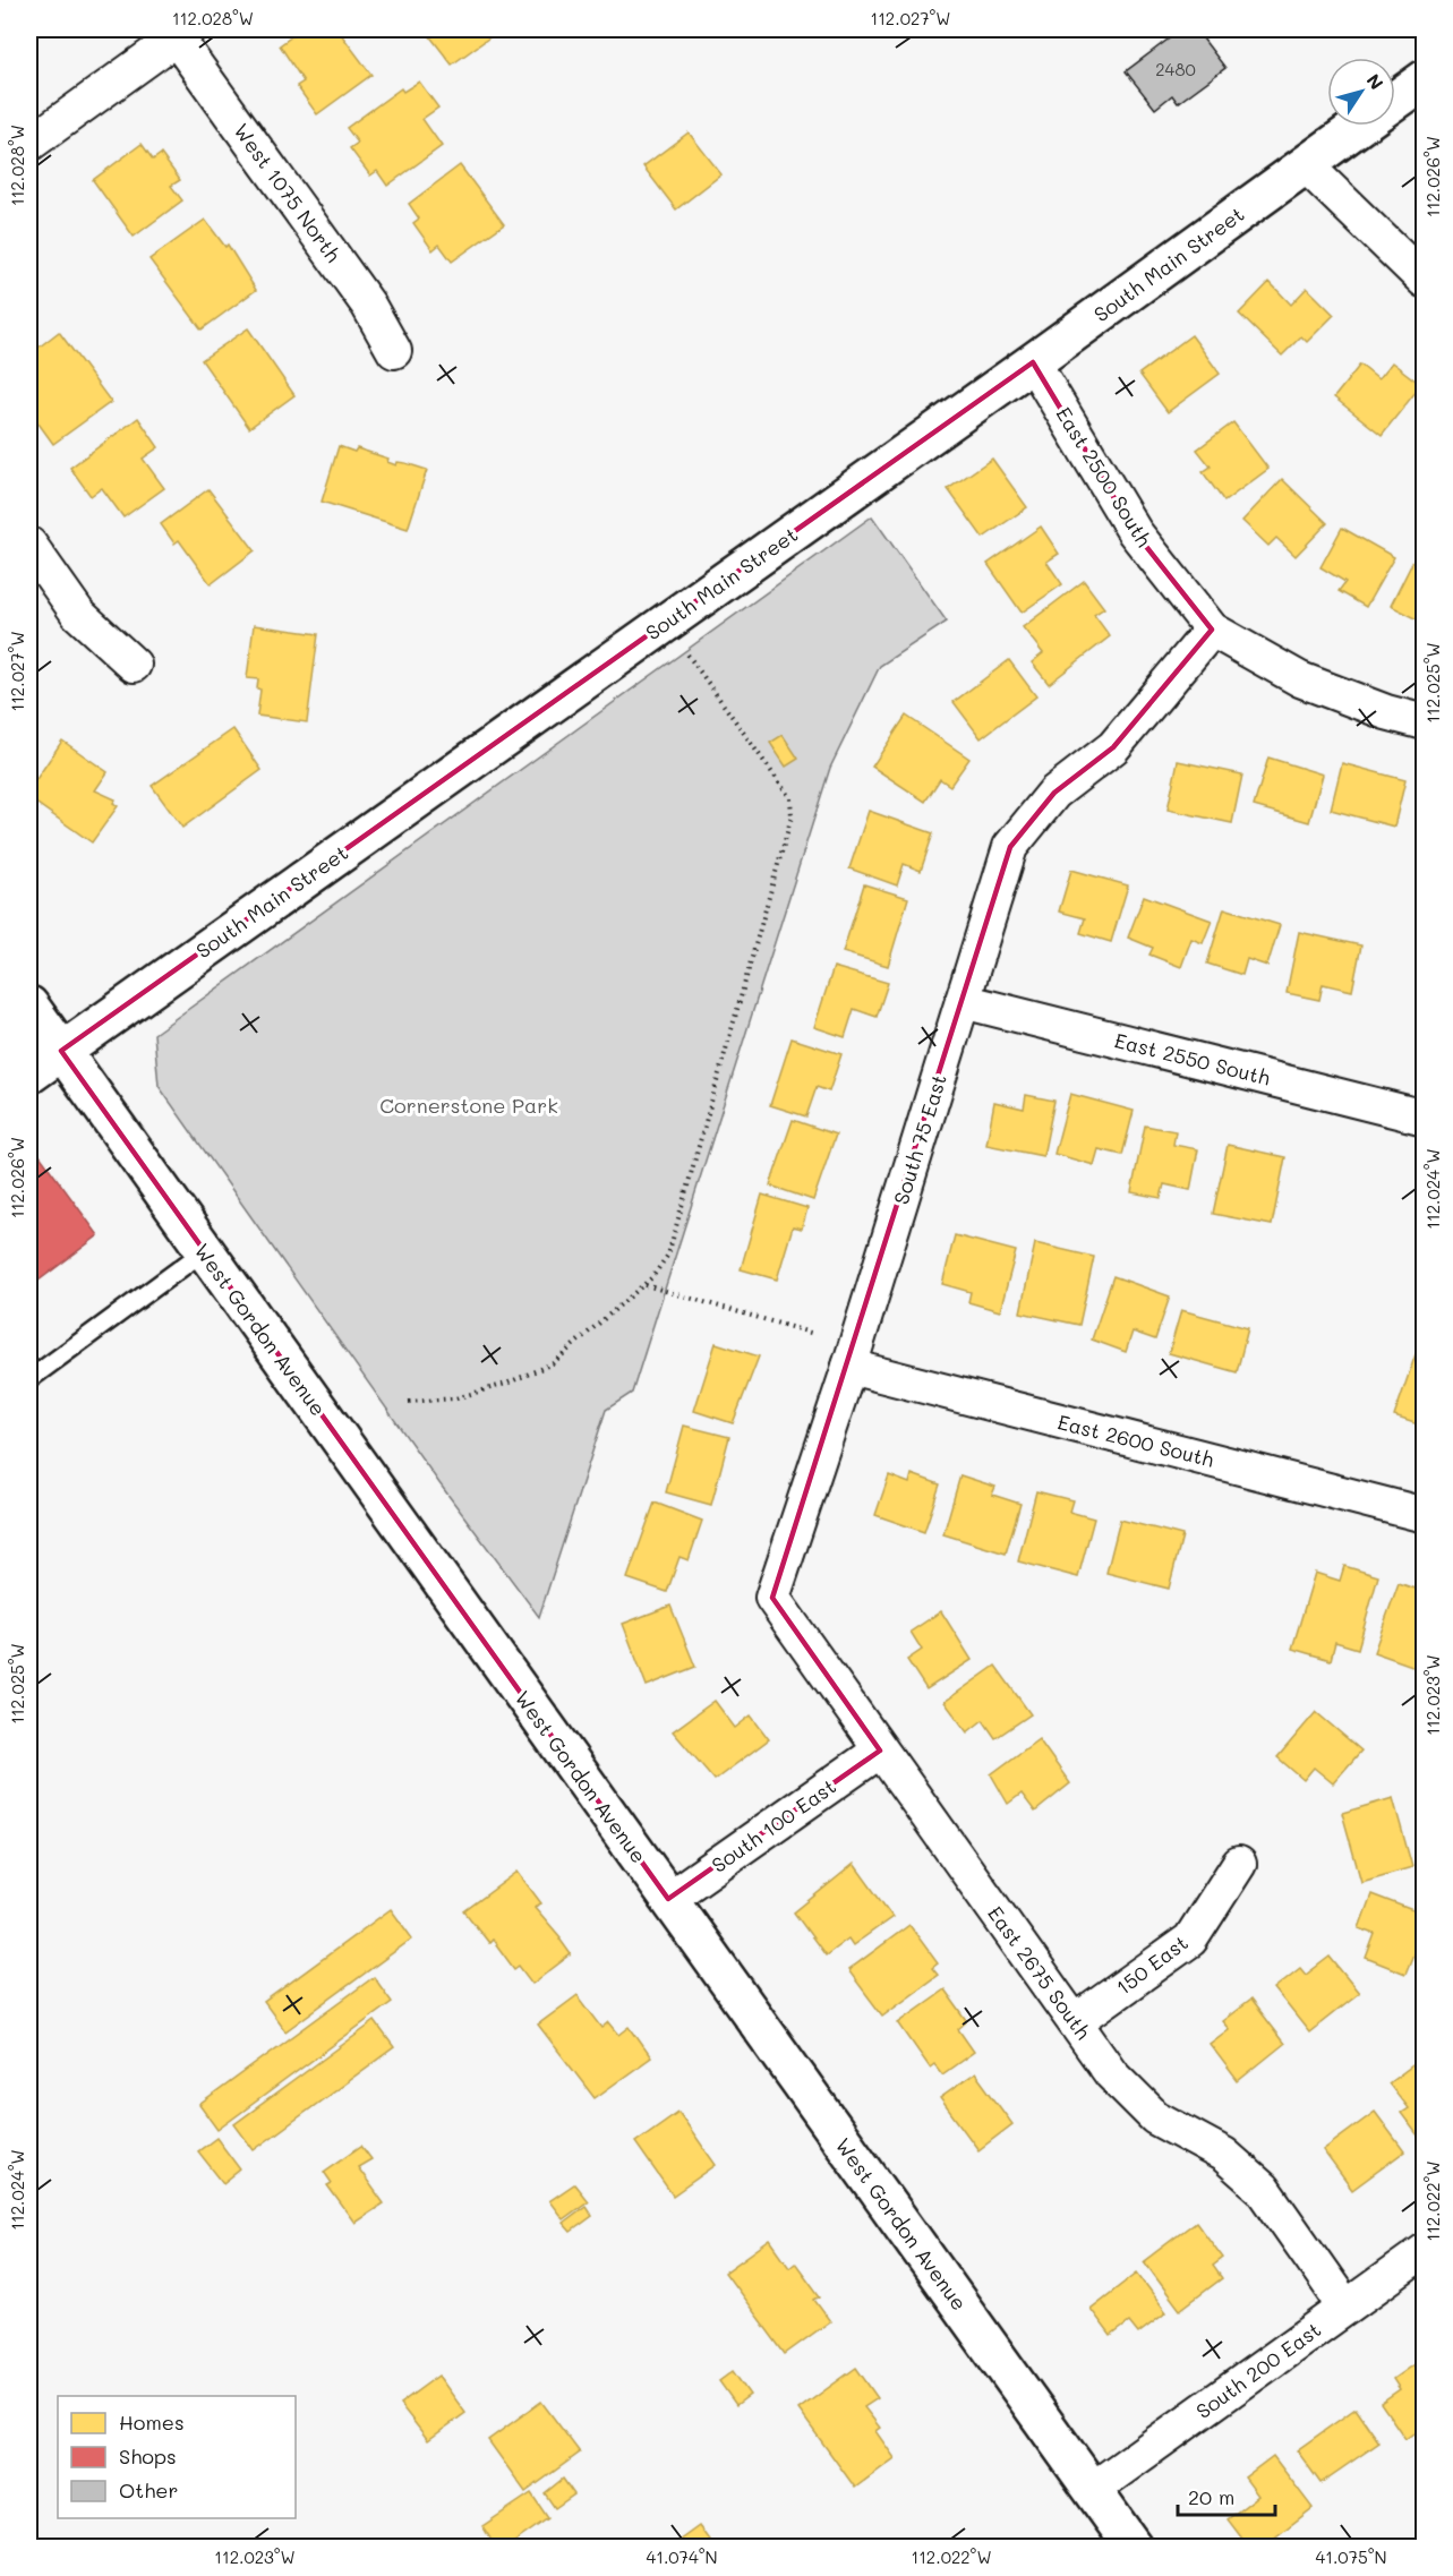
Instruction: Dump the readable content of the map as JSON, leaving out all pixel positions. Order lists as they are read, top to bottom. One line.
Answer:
{"streets":{"main road":["South Main Street","West Gordon Avenue"],"street":["West 1075 North","East 2500 South","East 2550 South","South 75 East","East 2600 South","South 100 East","150 East","East 2675 South","South 200 East"]},"crossings":[["South Main Street","East 2500 South"],["South Main Street","West Gordon Avenue"],["East 2500 South","South 75 East"],["East 2550 South","South 75 East"],["South 75 East","East 2600 South"],["South 75 East","East 2675 South"],["West Gordon Avenue","South 100 East"],["West Gordon Avenue","South 200 East"],["South 100 East","East 2675 South"],["150 East","East 2675 South"],["East 2675 South","South 200 East"]],"parks":["Cornerstone Park"],"house_numbers":["2480"],"legend":["Homes","Shops","Other"],"scale_bar":"20 m","north":"top right","coordinates":["112.028°W","112.027°W","112.026°W","112.025°W","112.024°W","112.023°W","112.022°W","41.074°N","41.075°N"]}
